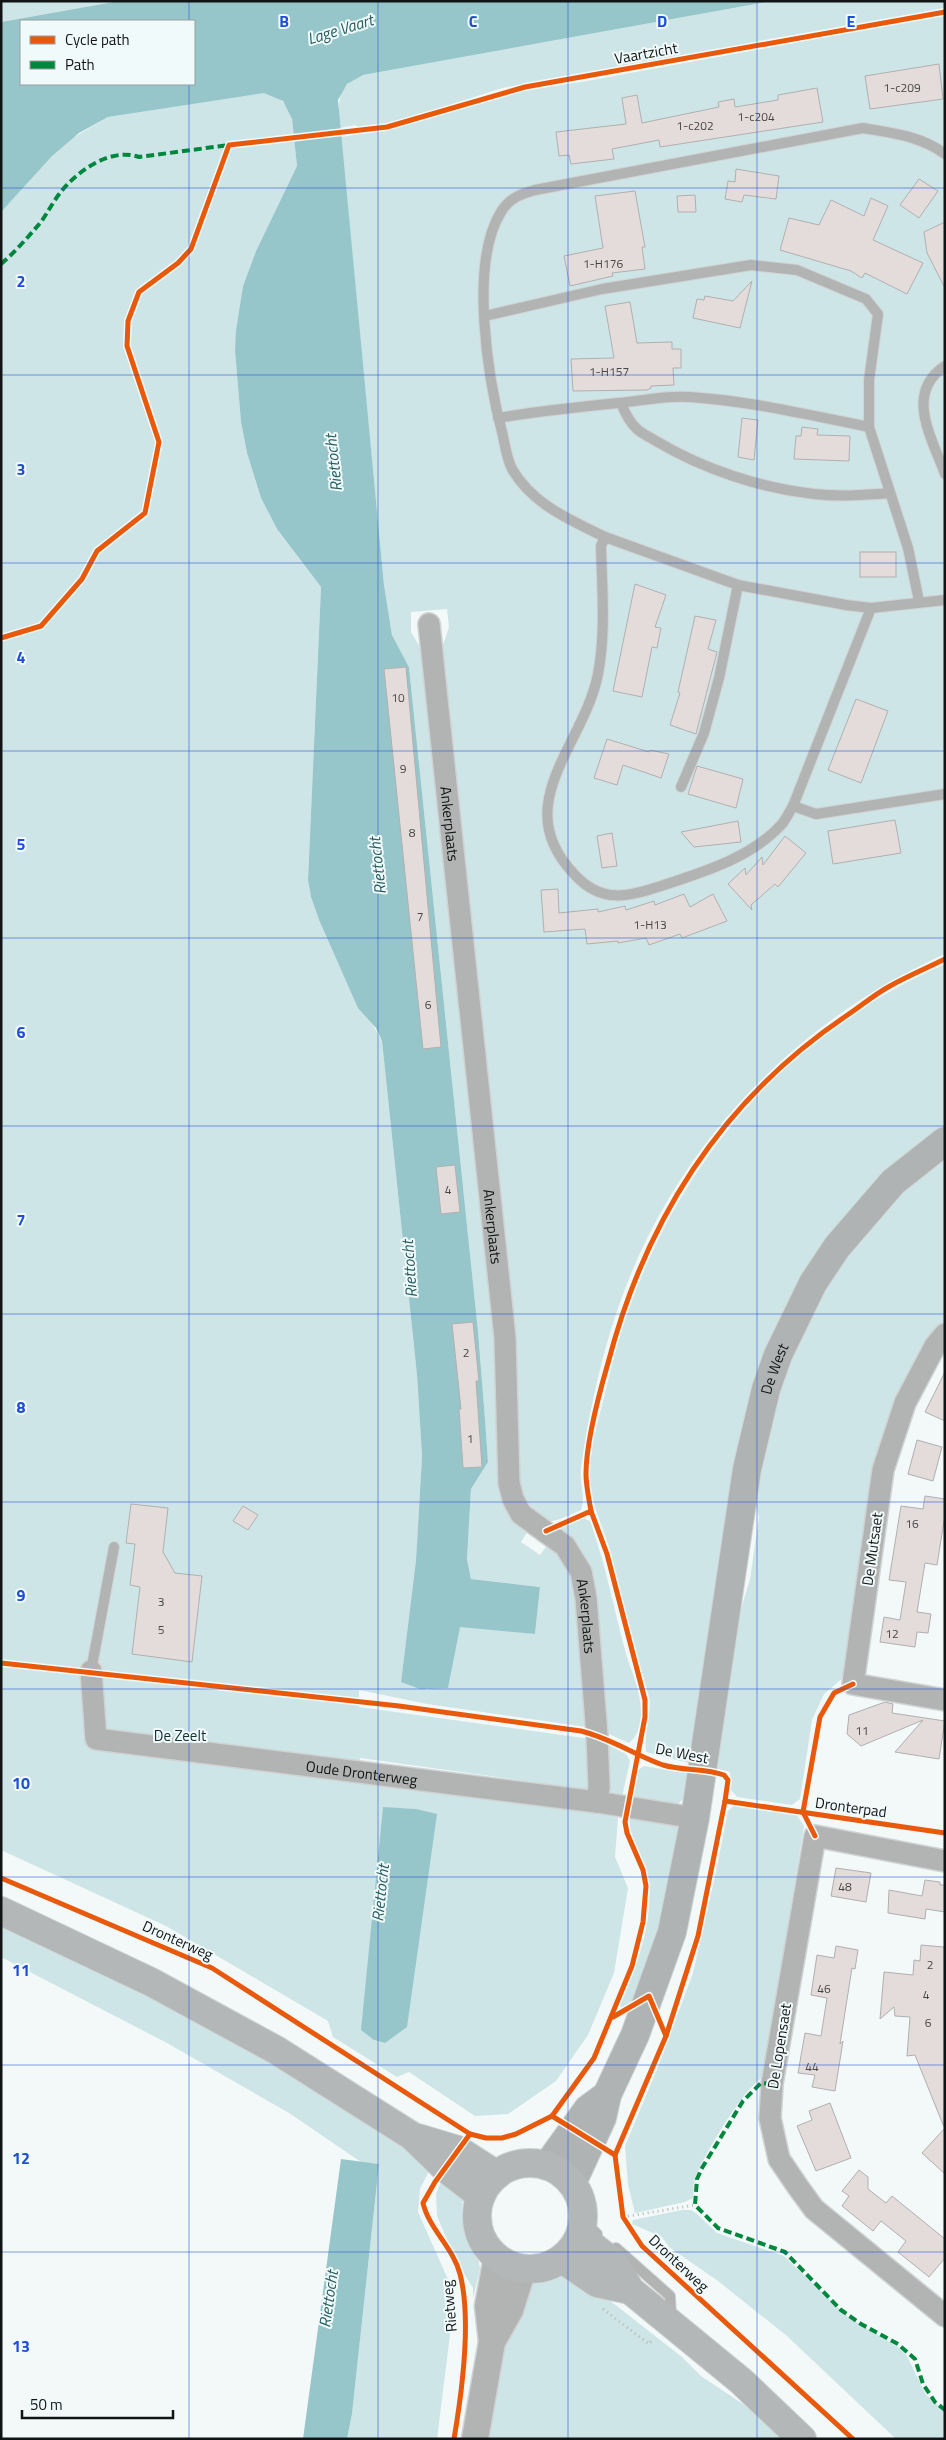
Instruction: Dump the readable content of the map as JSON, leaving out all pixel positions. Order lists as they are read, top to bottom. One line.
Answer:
{"streets":{"main road":["De West"],"street":["Ankerplaats","De Mutsaet","Oude Dronterweg","De Lopensaet"],"lane":["Dronterweg"],"cycle path":["Vaartzicht","Dronterpad","Rietweg"]},"crossings":[["Ankerplaats","Oude Dronterweg"],["De West","Oude Dronterweg"],["De West","Dronterweg"]],"water":["Lage Vaart","Riettocht"],"parks":["De Zeelt"],"house_numbers":["1-c209","1-c204","1-c202","1-H176","1-H157","10","9","8","7","1-H13","6","4","2","1","16","3","5","12","11","48","2","46","4","6","44"],"legend":["Cycle path","Path"],"scale_bar":"50 m","grid":{"columns":["B","C","D","E"],"rows":["2","3","4","5","6","7","8","9","10","11","12","13"]}}
